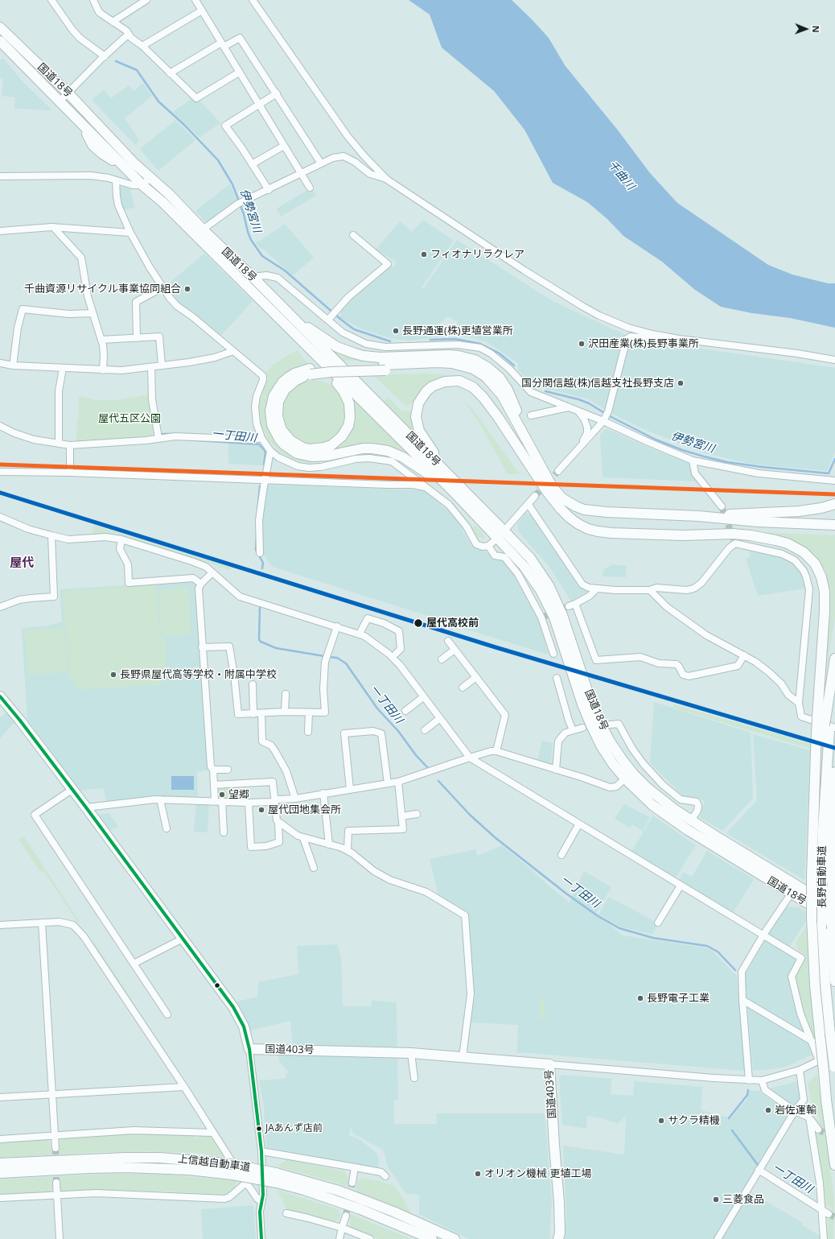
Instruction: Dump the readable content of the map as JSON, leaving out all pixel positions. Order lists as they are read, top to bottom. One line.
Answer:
{"streets":{"highway":["国道18号","長野自動車道","国道403号","上信越自動車道"]},"crossings":[["国道18号","長野自動車道"]],"districts":["屋代"],"water":["千曲川","伊勢宮川","一丁田川"],"parks":["屋代五区公園"],"places":["フィオナリラクレア","千曲資源リサイクル事業協同組合","長野通運(株)更埴営業所","沢田産業(株)長野事業所","国分関信越(株)信越支社長野支店","屋代高校前","長野県屋代高等学校・附属中学校","望郷","屋代団地集会所","長野電子工業","岩佐運輸","サクラ精機","JAあんず店前","オリオン機械 更埴工場","三菱食品"],"north":"right"}
